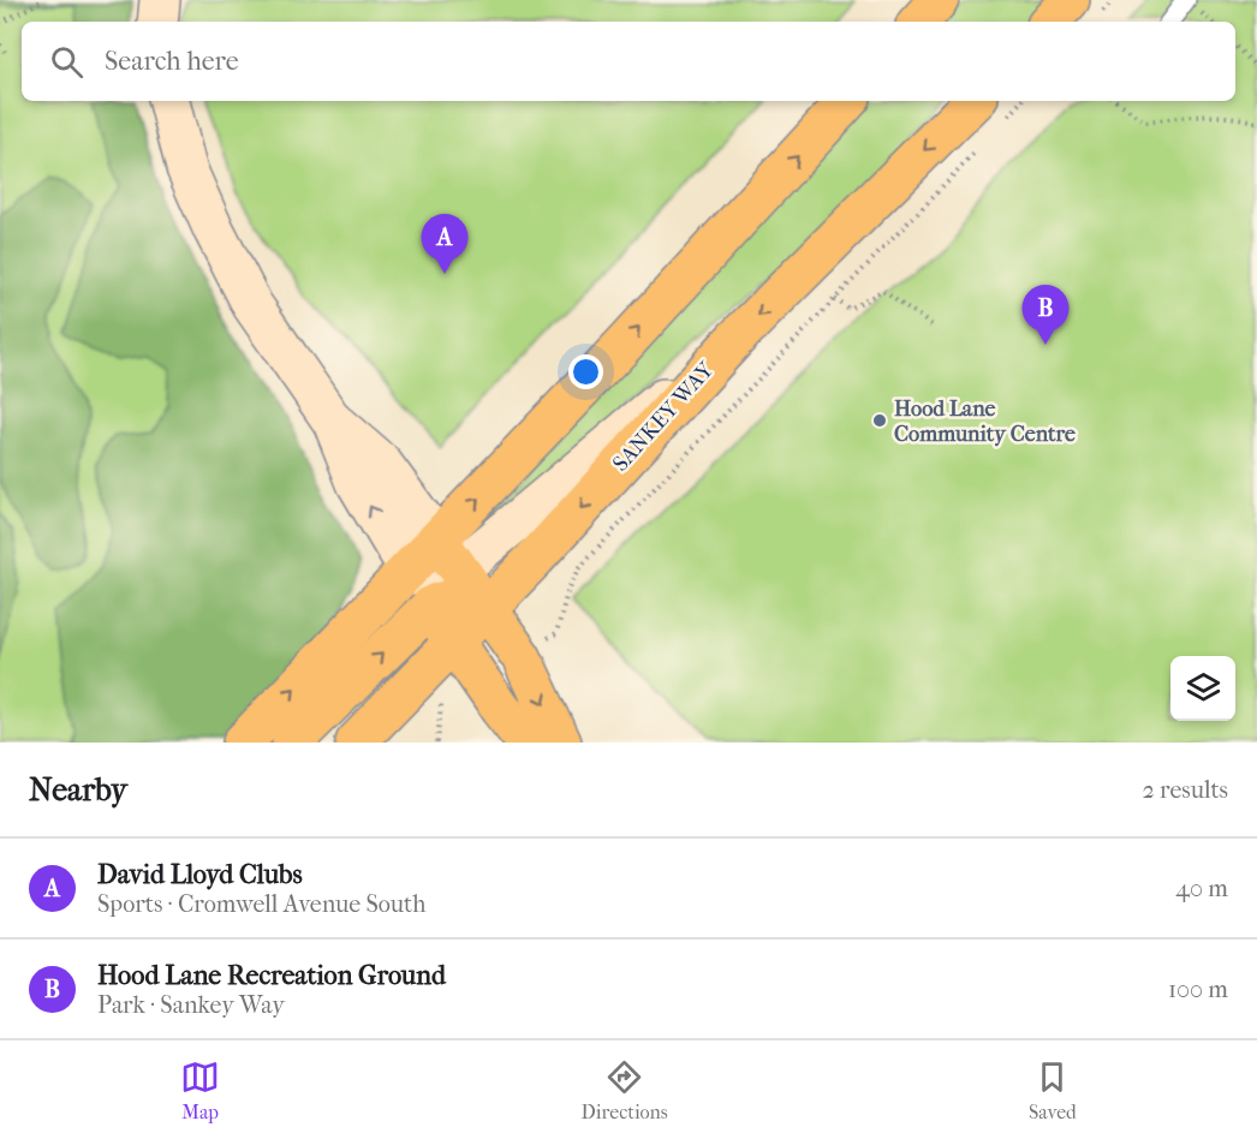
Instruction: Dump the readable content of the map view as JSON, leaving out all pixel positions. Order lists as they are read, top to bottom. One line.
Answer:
{"streets":{"main road":["SANKEY WAY"]},"places":["Hood Lane Community Centre"],"page":{"search":"Search here","pins":["A","B"],"heading":["Nearby","2 results"],"list":[{"mark":"A","name":"David Lloyd Clubs","note":"Sports · Cromwell Avenue South","value":"40 m"},{"mark":"B","name":"Hood Lane Recreation Ground","note":"Park · Sankey Way","value":"100 m"}],"nav":["Map","Directions","Saved"]}}
